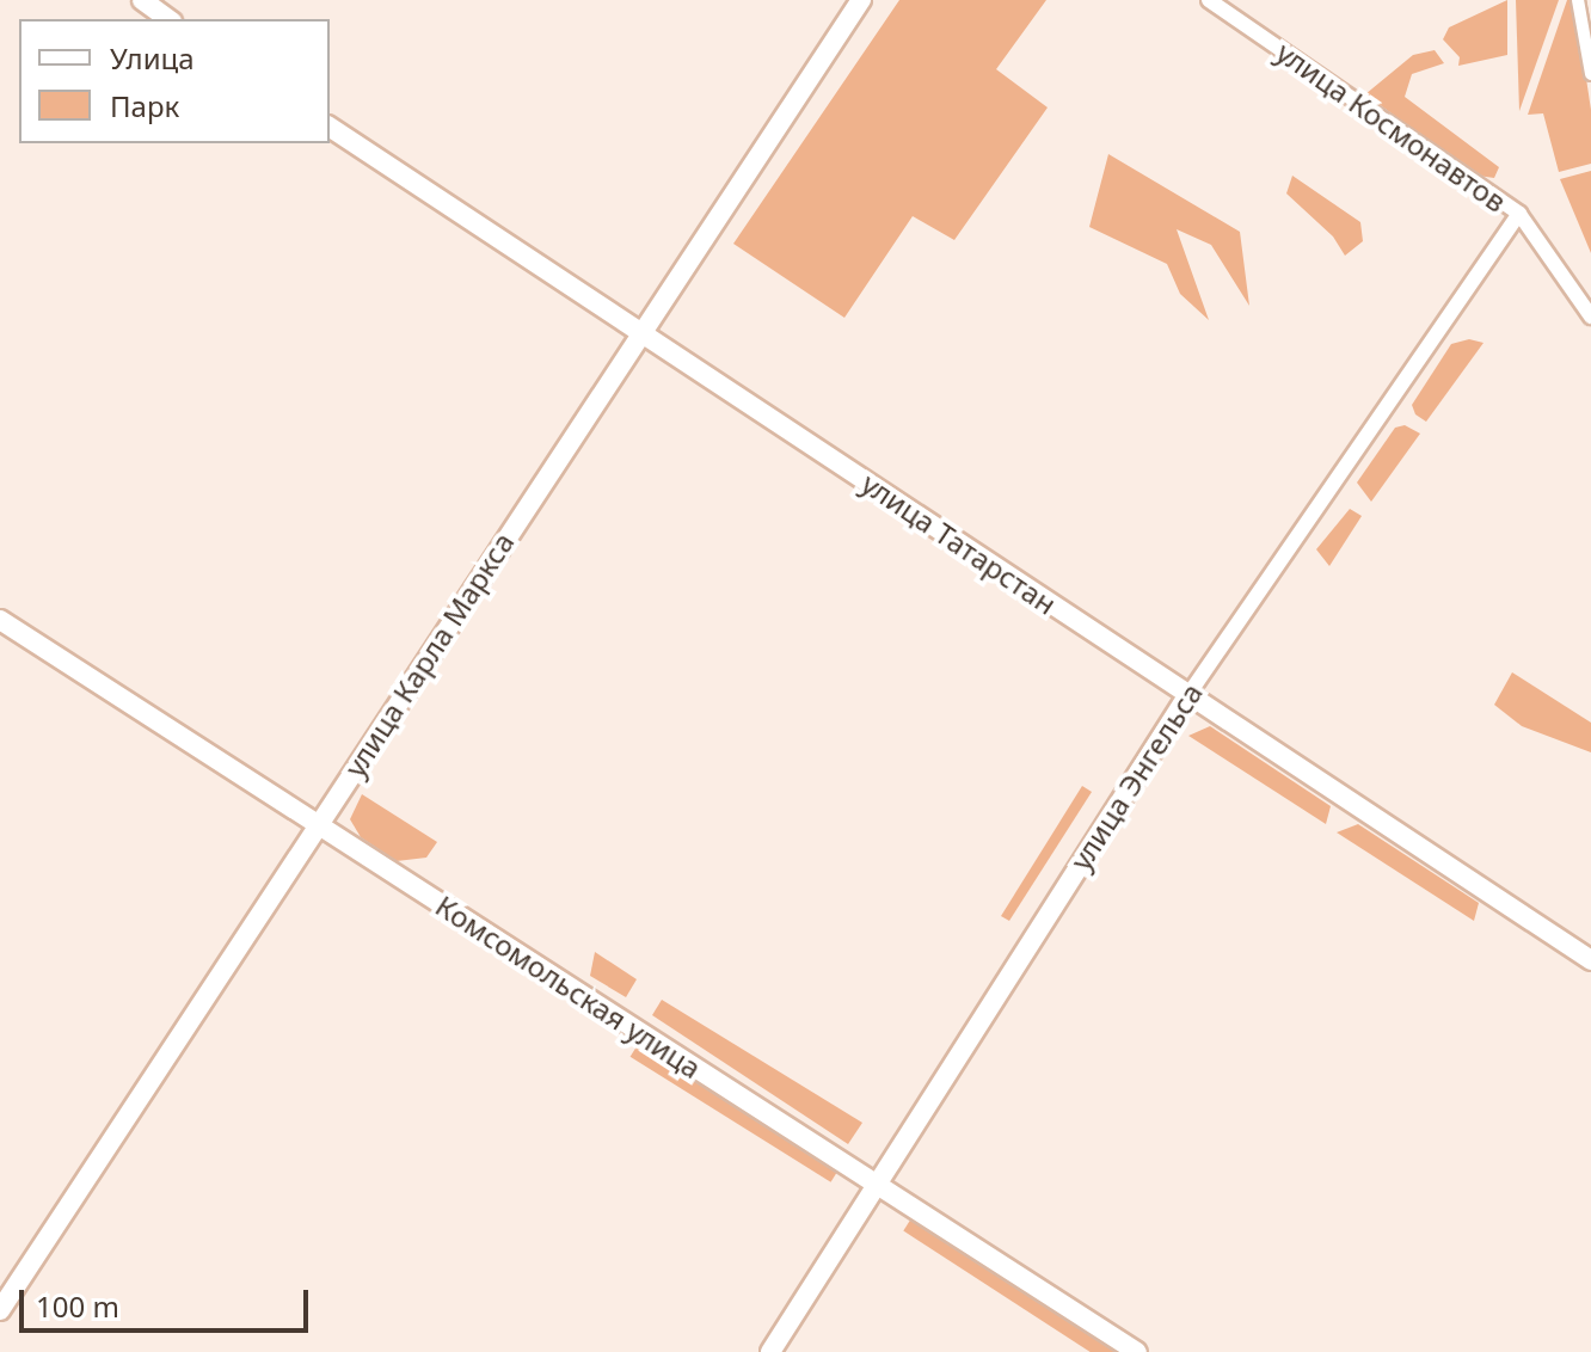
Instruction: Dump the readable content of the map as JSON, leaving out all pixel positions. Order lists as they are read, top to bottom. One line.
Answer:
{"streets":{"street":["улица Космонавтов","улица Татарстан","улица Карла Маркса","улица Энгельса","Комсомольская улица"]},"crossings":[["улица Космонавтов","улица Энгельса"],["улица Татарстан","улица Карла Маркса"],["улица Татарстан","улица Энгельса"],["улица Карла Маркса","Комсомольская улица"],["улица Энгельса","Комсомольская улица"]],"legend":["Улица","Парк"],"scale_bar":"100 m"}
